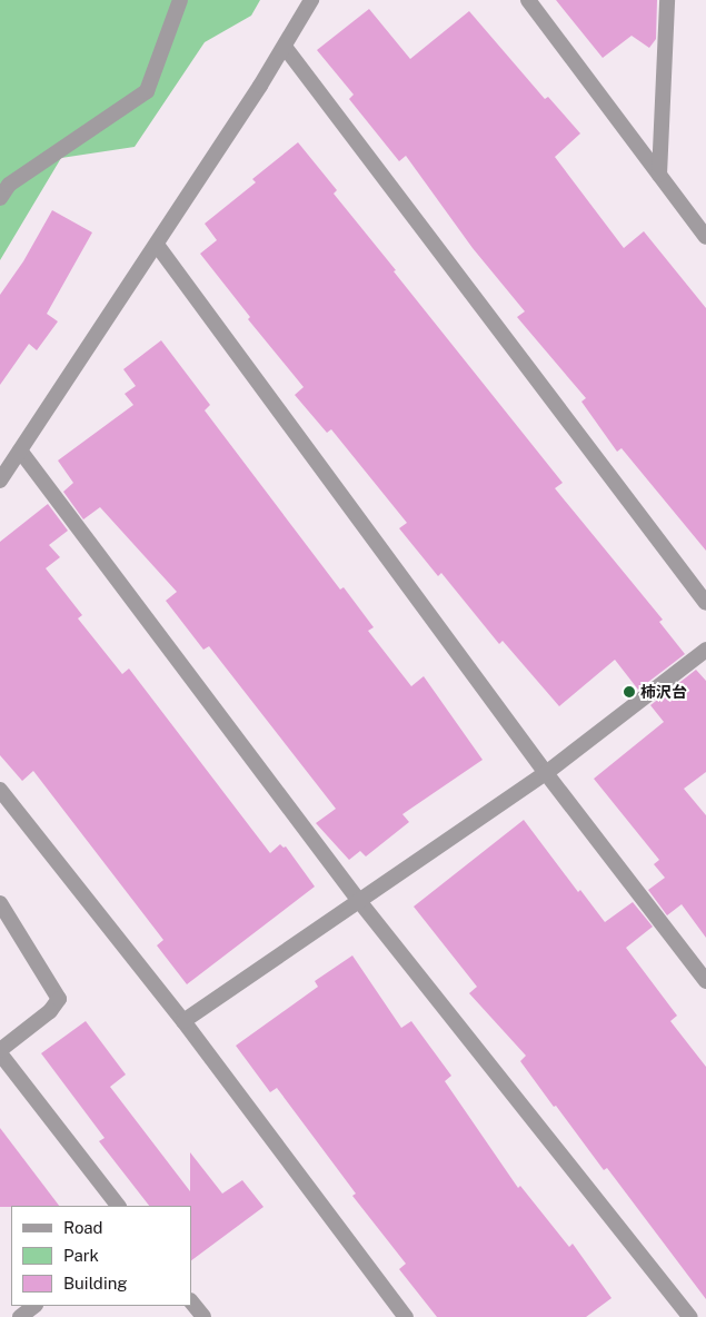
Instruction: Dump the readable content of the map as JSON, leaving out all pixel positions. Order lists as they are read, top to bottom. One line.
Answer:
{"places":["柿沢台"],"legend":["Road","Park","Building"]}
